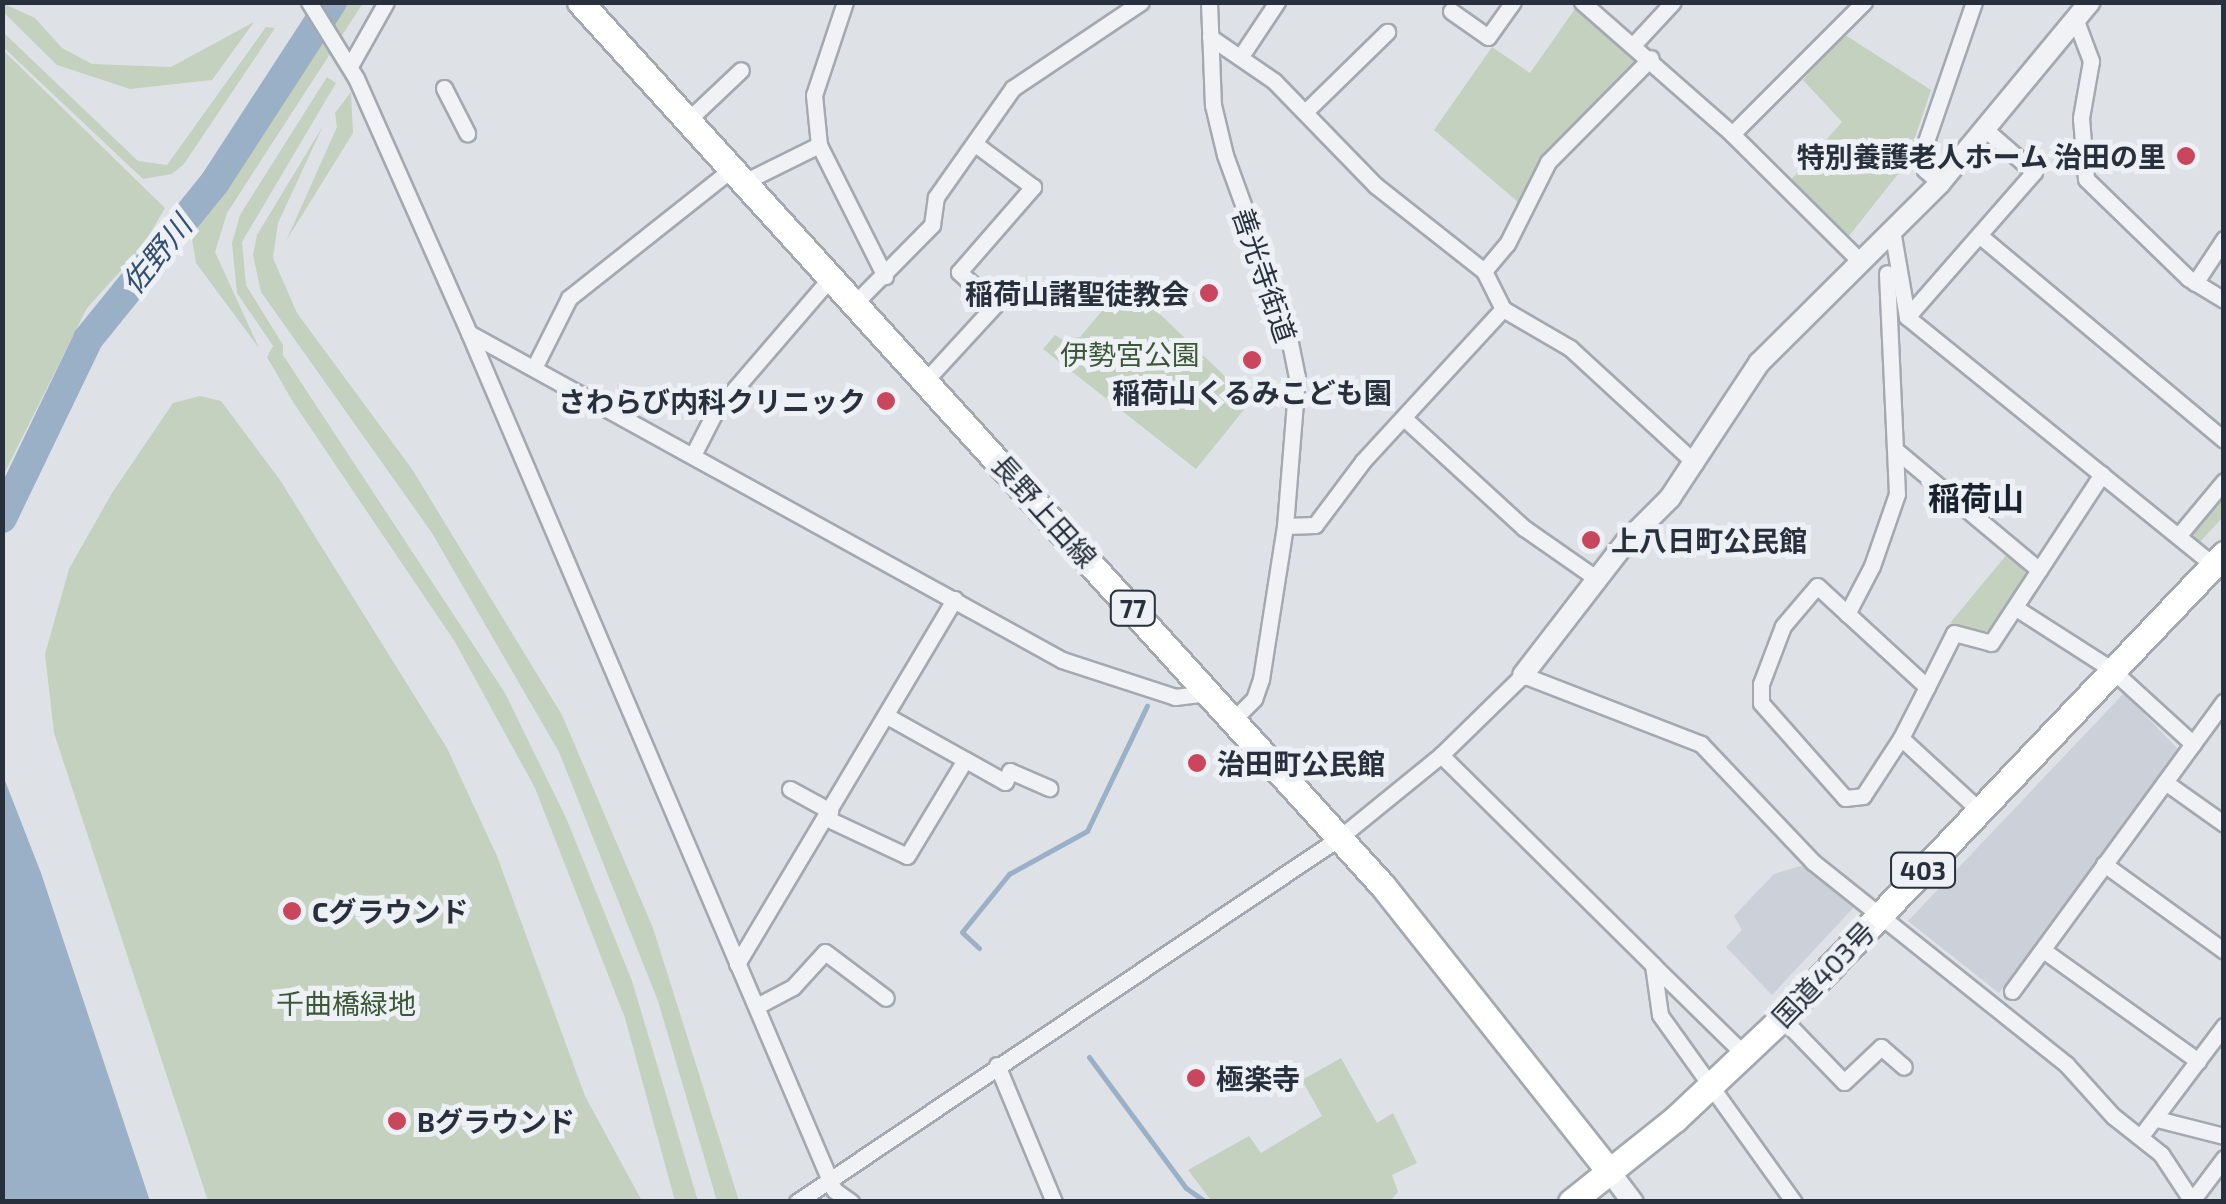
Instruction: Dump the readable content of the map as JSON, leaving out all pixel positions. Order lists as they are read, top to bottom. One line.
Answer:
{"streets":{"main road":["長野上田線","77","403","国道403号"],"street":["善光寺街道"]},"crossings":[["善光寺街道","長野上田線"],["長野上田線","国道403号"]],"districts":["稲荷山"],"water":["佐野川"],"parks":["伊勢宮公園","千曲橋緑地"],"places":["特別養護老人ホーム 治田の里","稲荷山諸聖徒教会","稲荷山くるみこども園","さわらび内科クリニック","上八日町公民館","治田町公民館","Cグラウンド","極楽寺","Bグラウンド"]}
